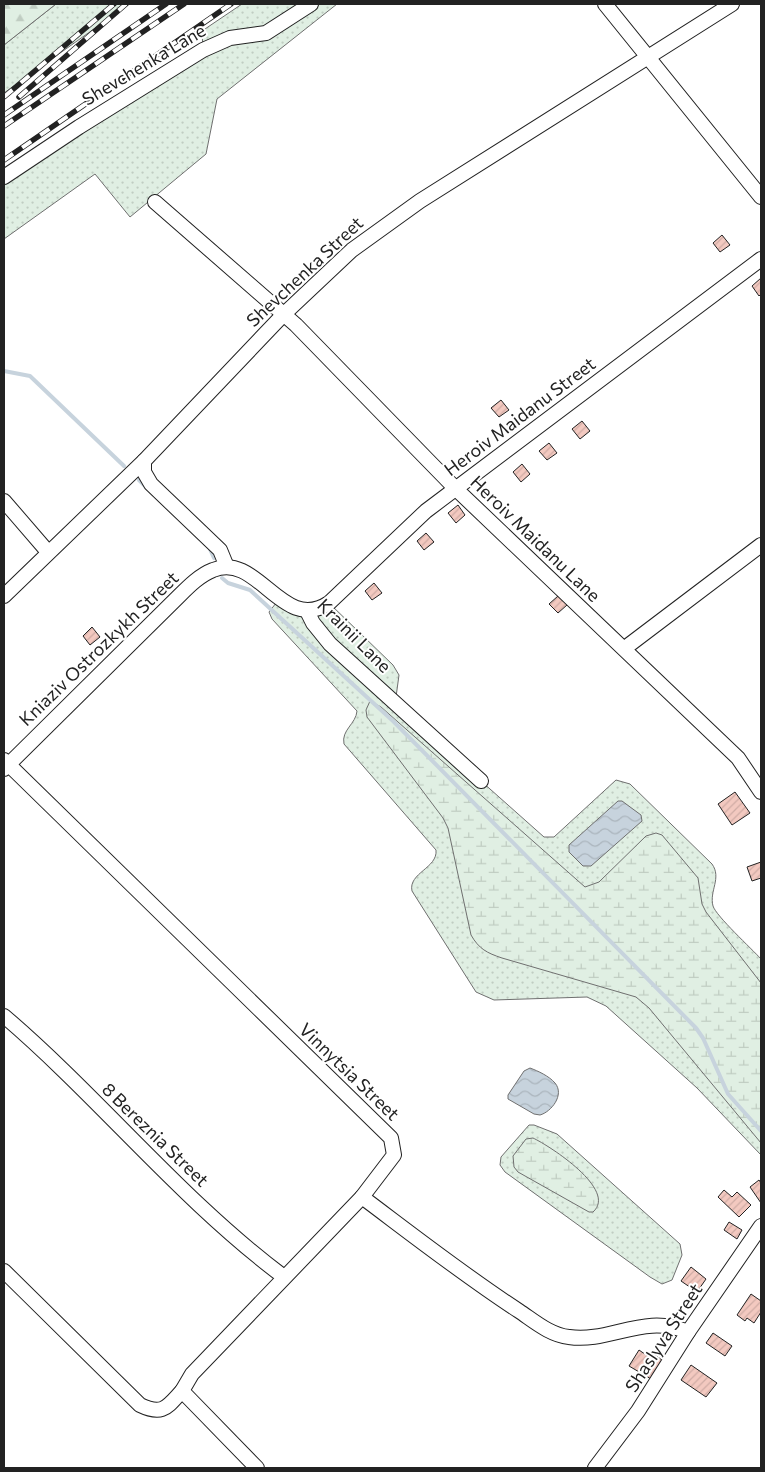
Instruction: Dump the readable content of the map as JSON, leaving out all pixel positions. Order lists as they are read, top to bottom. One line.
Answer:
{"streets":{"street":["Shevchenka Lane","Shevchenka Street","Heroiv Maidanu Street","Heroiv Maidanu Lane","Krainii Lane","Kniaziv Ostrozkykh Street","Vinnytsia Street","8 Bereznia Street","Shaslyva Street"]},"crossings":[["Shevchenka Street","Heroiv Maidanu Lane"],["Heroiv Maidanu Street","Heroiv Maidanu Lane"],["Heroiv Maidanu Street","Krainii Lane"],["Krainii Lane","Kniaziv Ostrozkykh Street"],["Kniaziv Ostrozkykh Street","Vinnytsia Street"],["Vinnytsia Street","8 Bereznia Street"]]}
